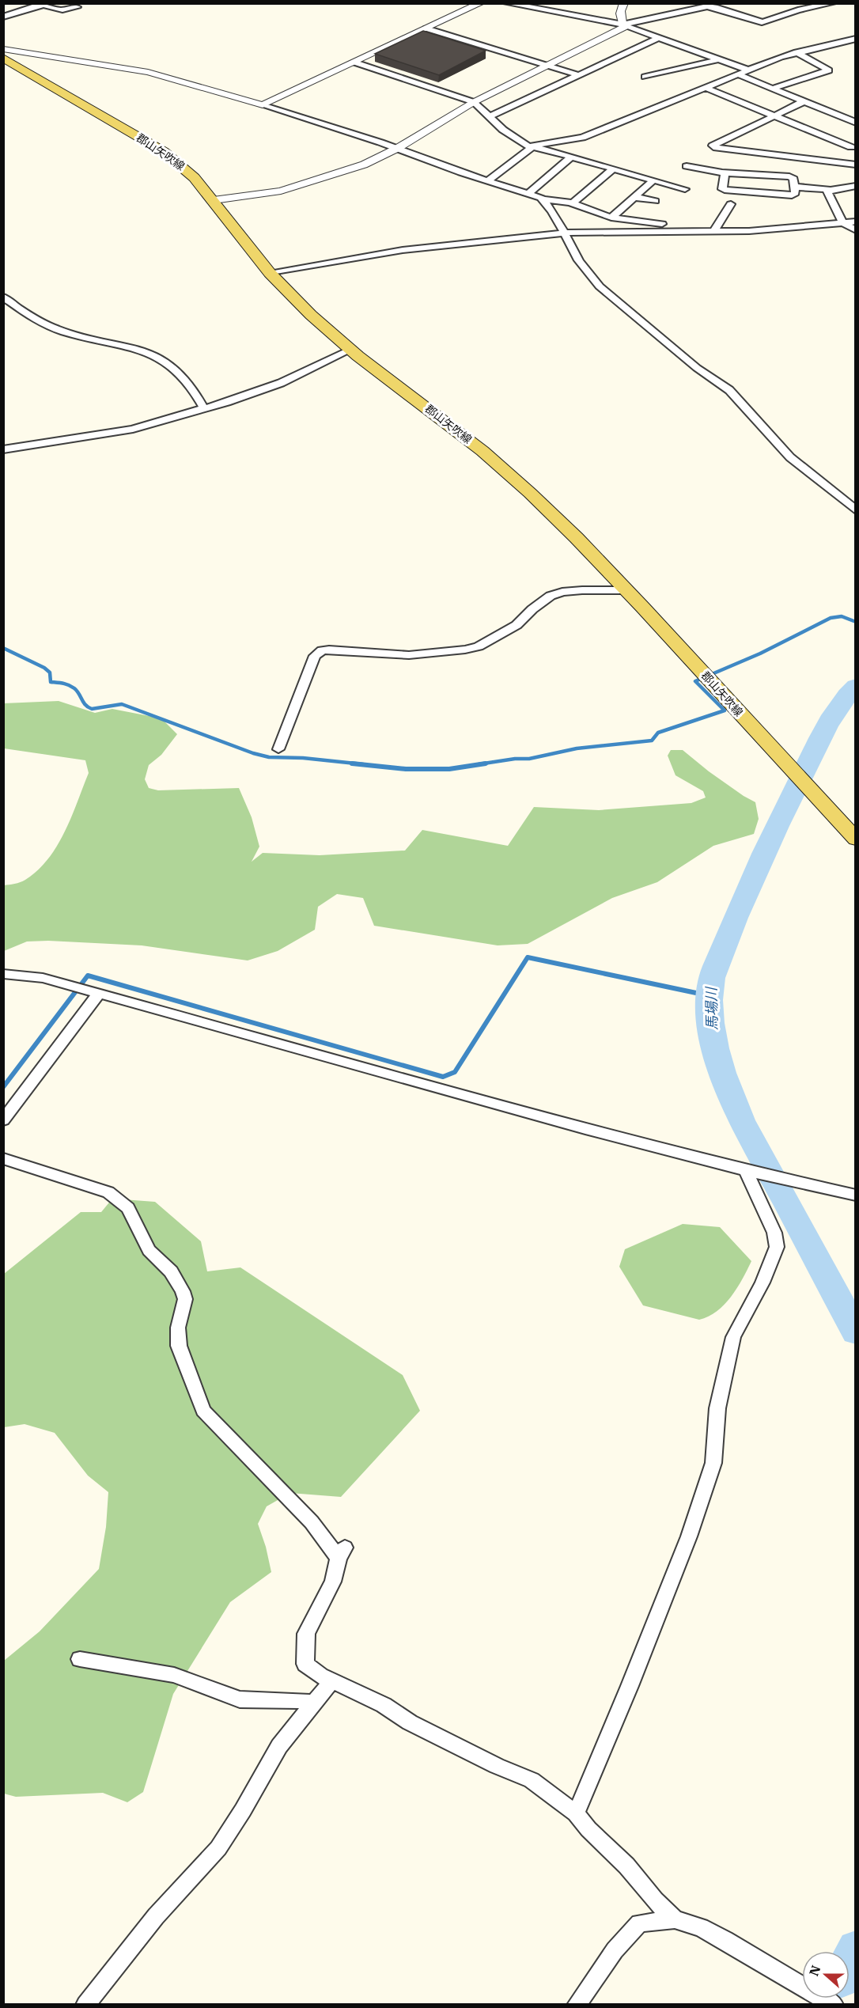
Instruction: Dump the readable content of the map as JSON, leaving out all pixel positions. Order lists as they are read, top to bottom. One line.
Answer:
{"streets":{"main road":["郡山矢吹線"]},"water":["馬場川"],"north":"left"}
